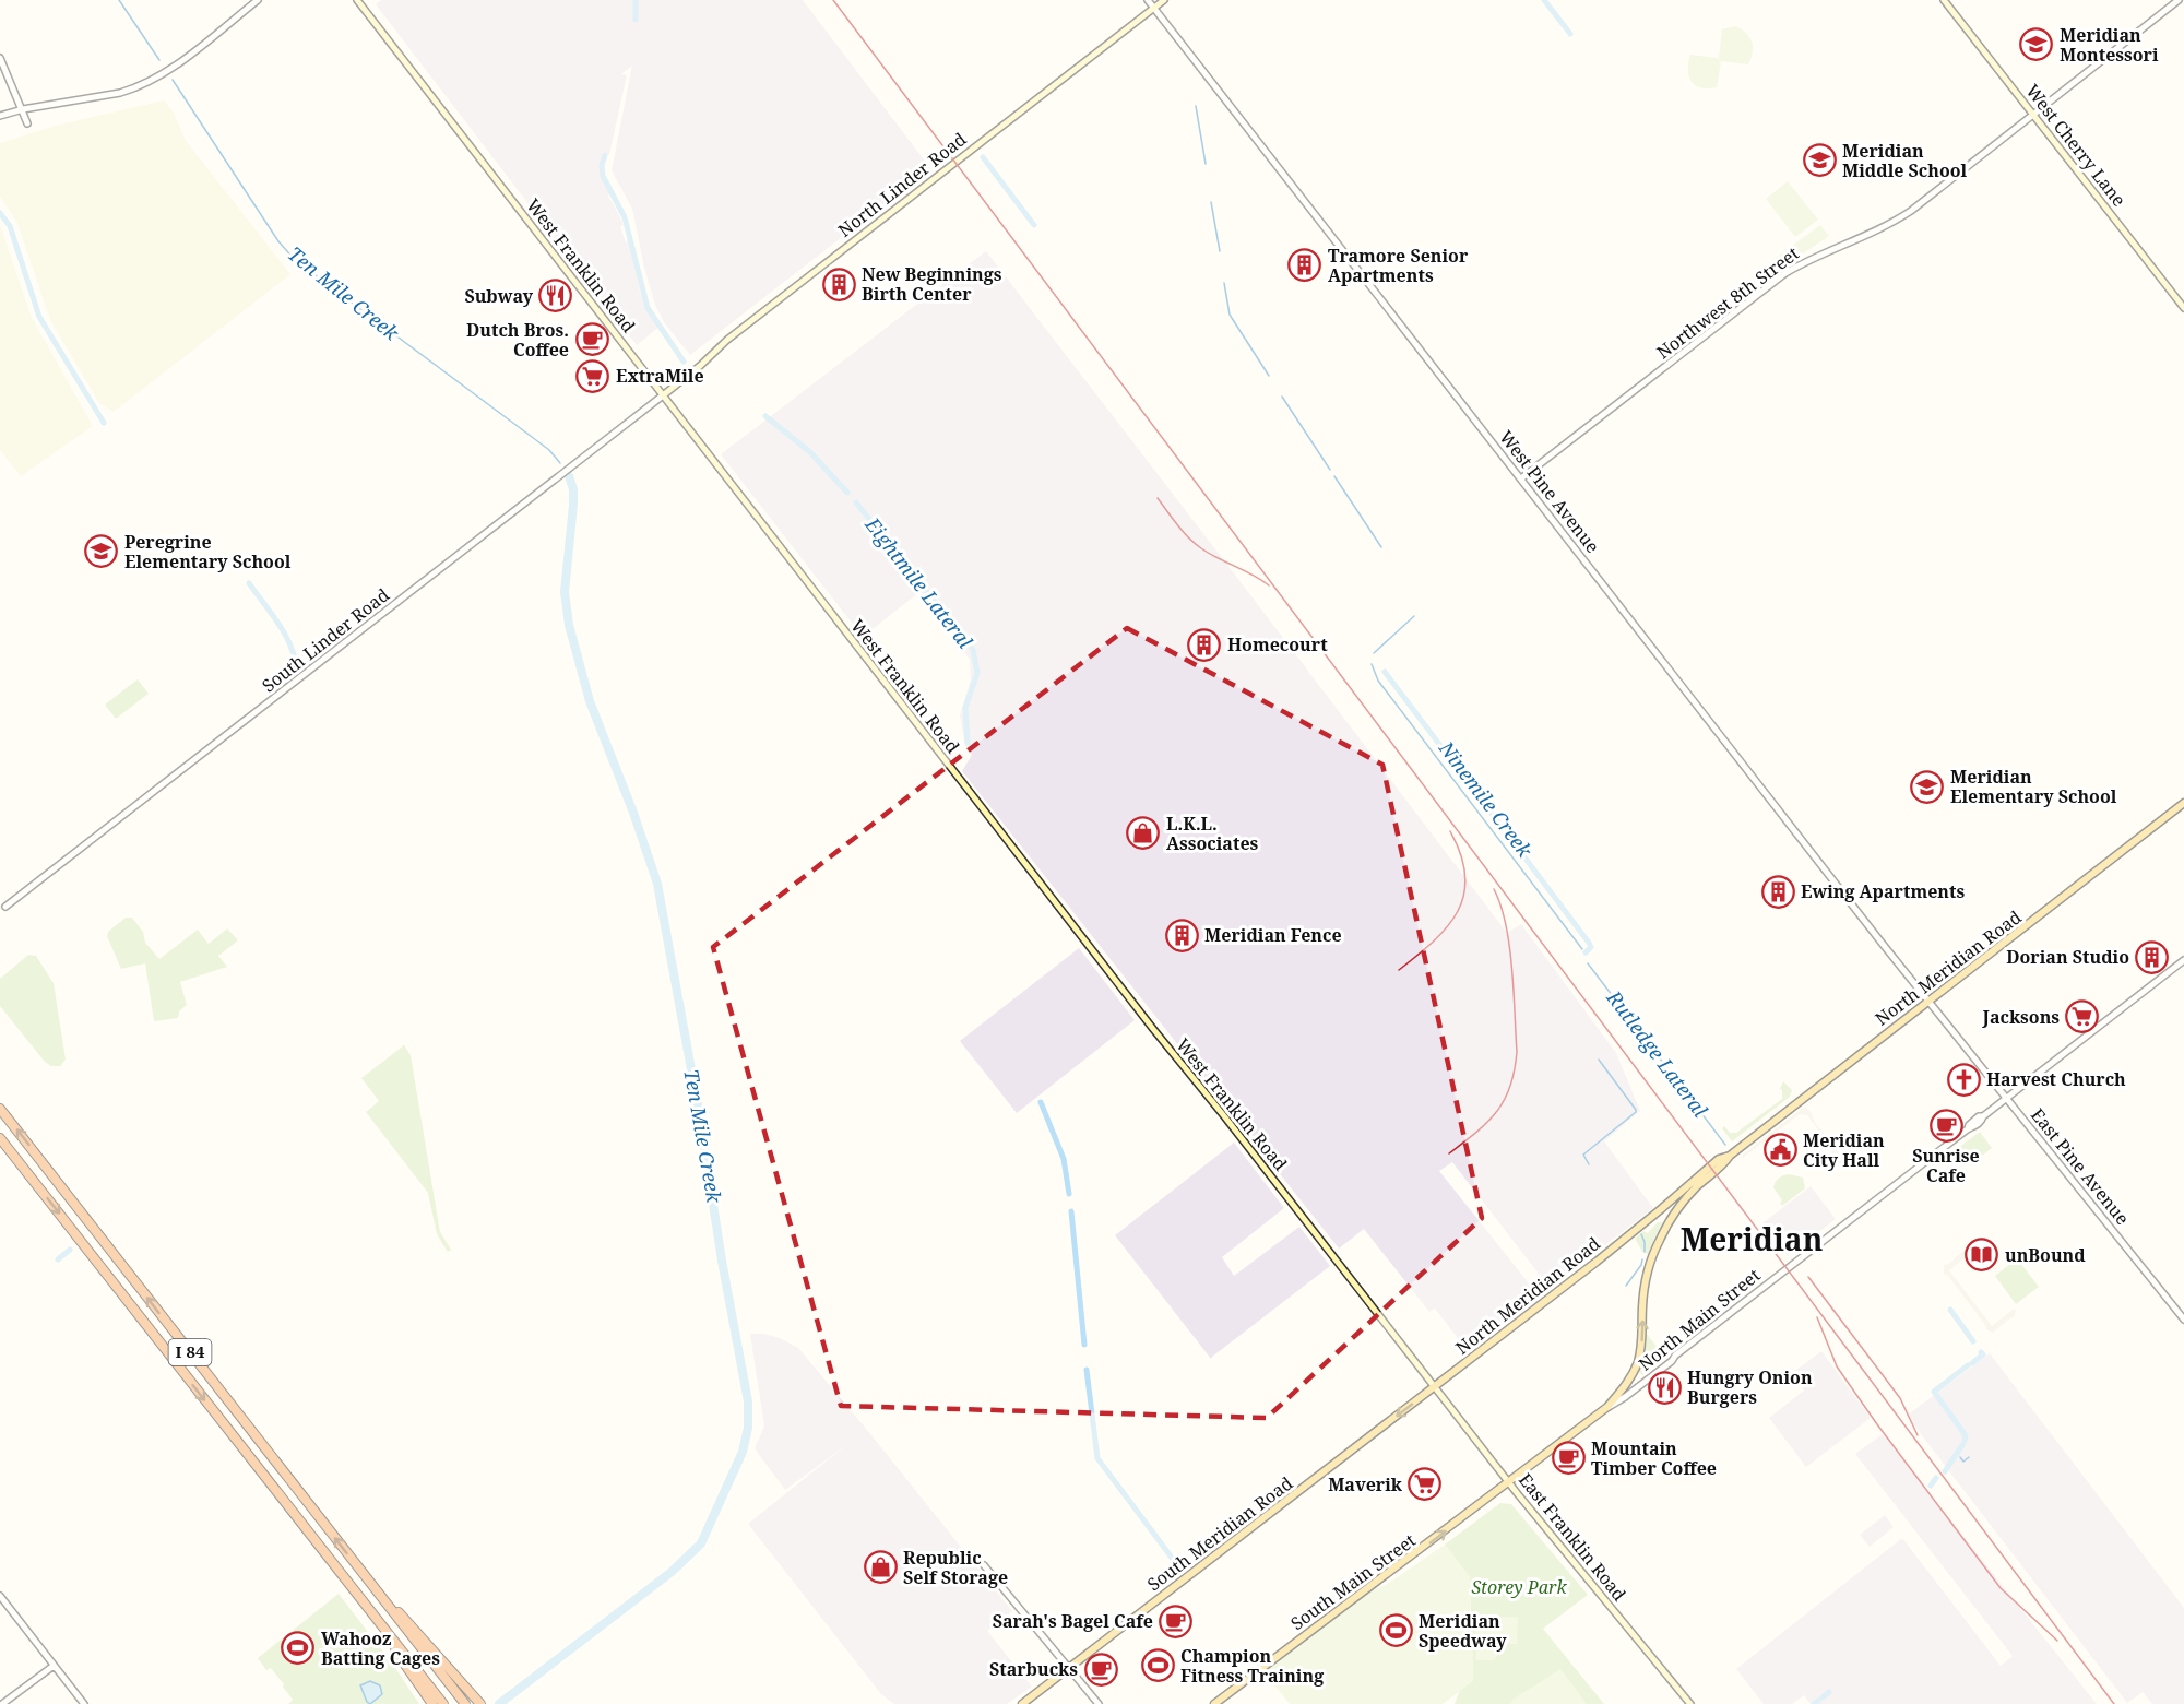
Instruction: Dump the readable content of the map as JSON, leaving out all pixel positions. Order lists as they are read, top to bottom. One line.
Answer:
{"streets":{"highway":["I 84"],"main road":["West Cherry Lane","North Linder Road","West Franklin Road","North Meridian Road","North Main Street","South Meridian Road","East Franklin Road","South Main Street"],"street":["Northwest 8th Street","West Pine Avenue","South Linder Road","East Pine Avenue"]},"crossings":[["West Cherry Lane","Northwest 8th Street"],["North Linder Road","West Franklin Road"],["North Linder Road","West Pine Avenue"],["North Linder Road","South Linder Road"],["West Franklin Road","South Linder Road"],["West Franklin Road","North Meridian Road"],["West Franklin Road","South Meridian Road"],["West Franklin Road","East Franklin Road"],["Northwest 8th Street","West Pine Avenue"],["West Pine Avenue","North Meridian Road"],["West Pine Avenue","East Pine Avenue"],["North Meridian Road","East Pine Avenue"],["North Meridian Road","North Main Street"],["North Meridian Road","South Meridian Road"],["North Meridian Road","East Franklin Road"],["East Pine Avenue","North Main Street"],["North Main Street","East Franklin Road"],["North Main Street","South Main Street"],["South Meridian Road","East Franklin Road"],["East Franklin Road","South Main Street"]],"one_way":["South Meridian Road","South Main Street"],"districts":["Meridian"],"water":["Ten Mile Creek","Eightmile Lateral","Ninemile Creek","Rutledge Lateral"],"parks":["Storey Park"],"places":{"school or university":["Meridian Montessori","Meridian Middle School","Peregrine Elementary School","Meridian Elementary School"],"building":["Tramore Senior Apartments","New Beginnings Birth Center","Homecourt","Ewing Apartments","Meridian Fence","Dorian Studio"],"restaurant":["Subway","Hungry Onion Burgers"],"cafe":["Dutch Bros. Coffee","Sunrise Cafe","Mountain Timber Coffee","Sarah's Bagel Cafe","Starbucks"],"supermarket":["ExtraMile","Jacksons","Maverik"],"shop":["L.K.L. Associates","Republic Self Storage"],"church":["Harvest Church"],"public building":["Meridian City Hall"],"library":["unBound"],"sports":["Meridian Speedway","Wahooz Batting Cages","Champion Fitness Training"]}}
